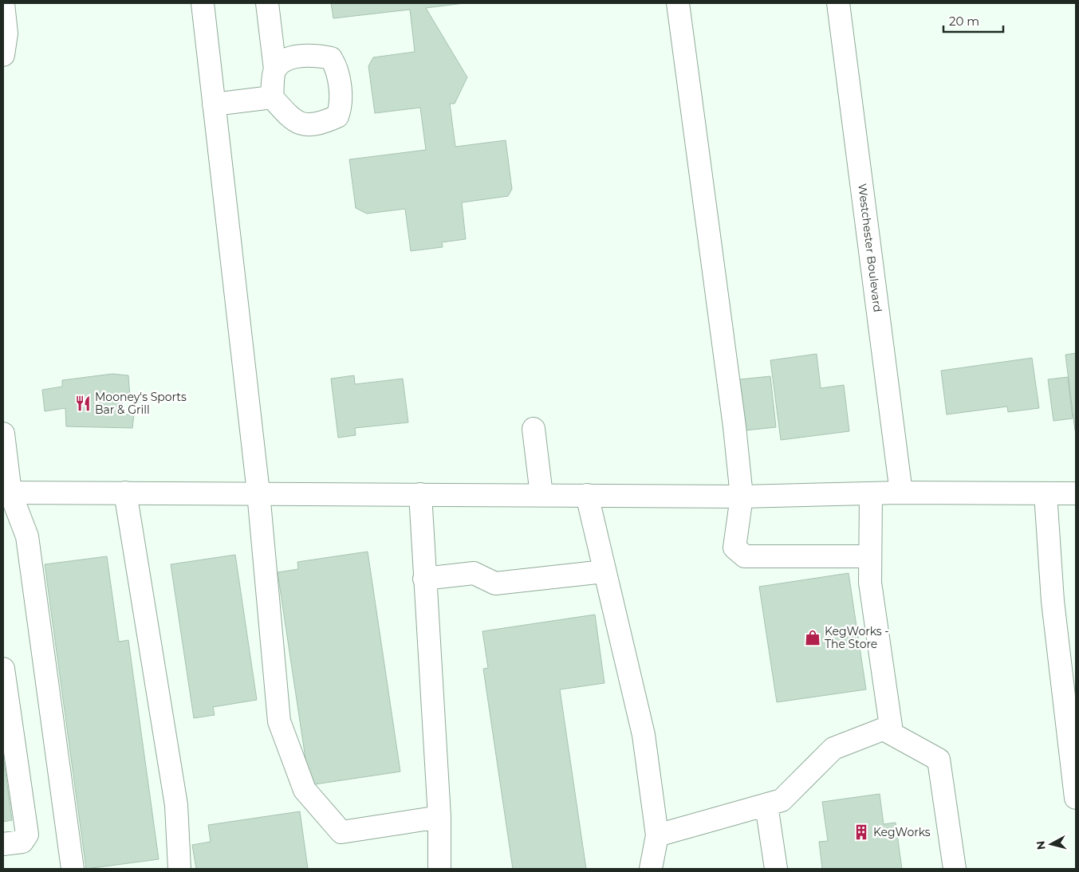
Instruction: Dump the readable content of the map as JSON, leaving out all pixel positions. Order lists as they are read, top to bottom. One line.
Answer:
{"streets":{"main road":["Westchester Boulevard"]},"places":{"restaurant":["Mooney's Sports Bar & Grill"],"shop":["KegWorks - The Store"],"building":["KegWorks"]},"scale_bar":"20 m","north":"left"}
